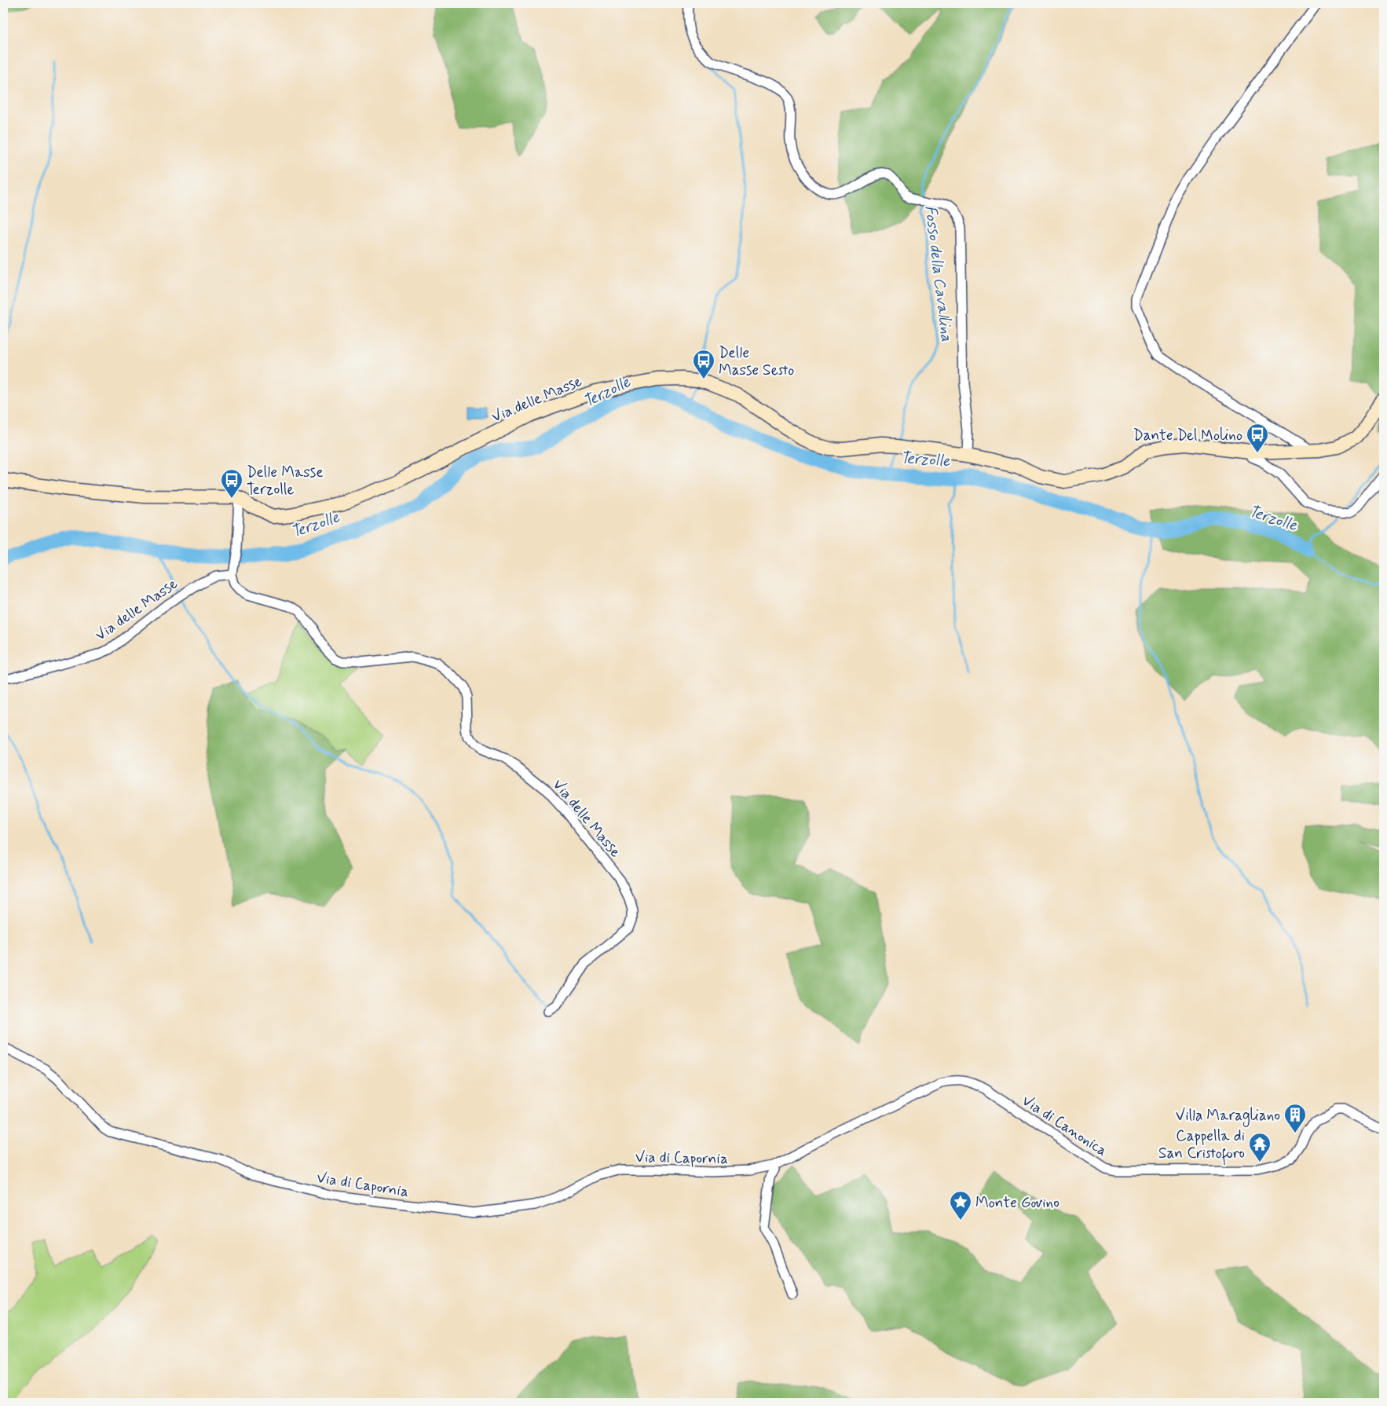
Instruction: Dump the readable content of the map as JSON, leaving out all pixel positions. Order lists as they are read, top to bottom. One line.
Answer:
{"streets":{"street":["Via delle Masse","Via di Canonica","Via di Capornia"]},"crossings":[["Via di Canonica","Via di Capornia"]],"water":["Fosso della Cavallina","Terzolle"],"places":{"bus stop":["Delle Masse Sesto","Dante Del Molino","Delle Masse Terzolle"],"building":["Villa Maragliano"],"temple":["Cappella di San Cristoforo"],"place":["Monte Govino"]}}
